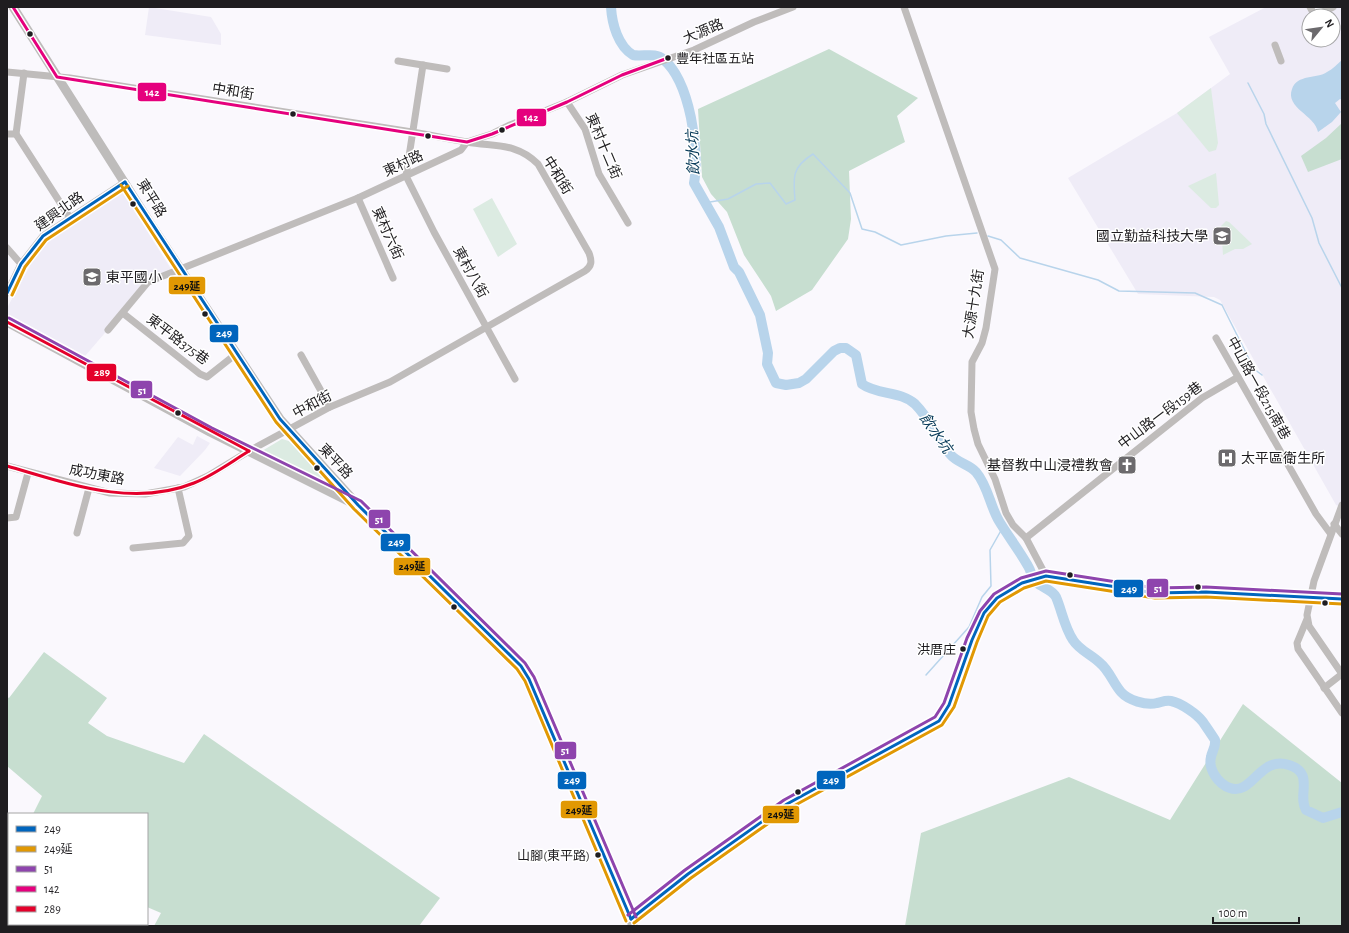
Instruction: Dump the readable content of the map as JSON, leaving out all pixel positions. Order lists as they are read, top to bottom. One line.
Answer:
{"streets":{"main road":["東平路"],"street":["大源路","中和街","東村十二街","東村路","建興北路","東村六街","東村八街","大源十九街","東平路375巷","中山路一段215南巷","中山路一段159巷","成功東路"]},"crossings":[["大源路","東村路"],["中和街","東村路"],["中和街","東平路"],["中和街","東村八街"],["中和街","成功東路"],["東村十二街","東村路"],["東村路","東平路"],["東村路","東村六街"],["東村路","東村八街"],["東平路","建興北路"],["東平路","東平路375巷"],["東平路","成功東路"],["大源十九街","中山路一段159巷"],["中山路一段215南巷","中山路一段159巷"]],"water":["飲水坑"],"places":{"other":["豐年社區五站","洪厝庄","山腳(東平路)"],"school or university":["國立勤益科技大學","東平國小"],"hospital":["太平區衛生所"],"church":["基督教中山浸禮教會"]},"lines":["transit line 142","transit line 249","transit line 249延","transit line 51","transit line 289"],"legend":["249","249延","51","142","289"],"scale_bar":"100 m","north":"top right"}
